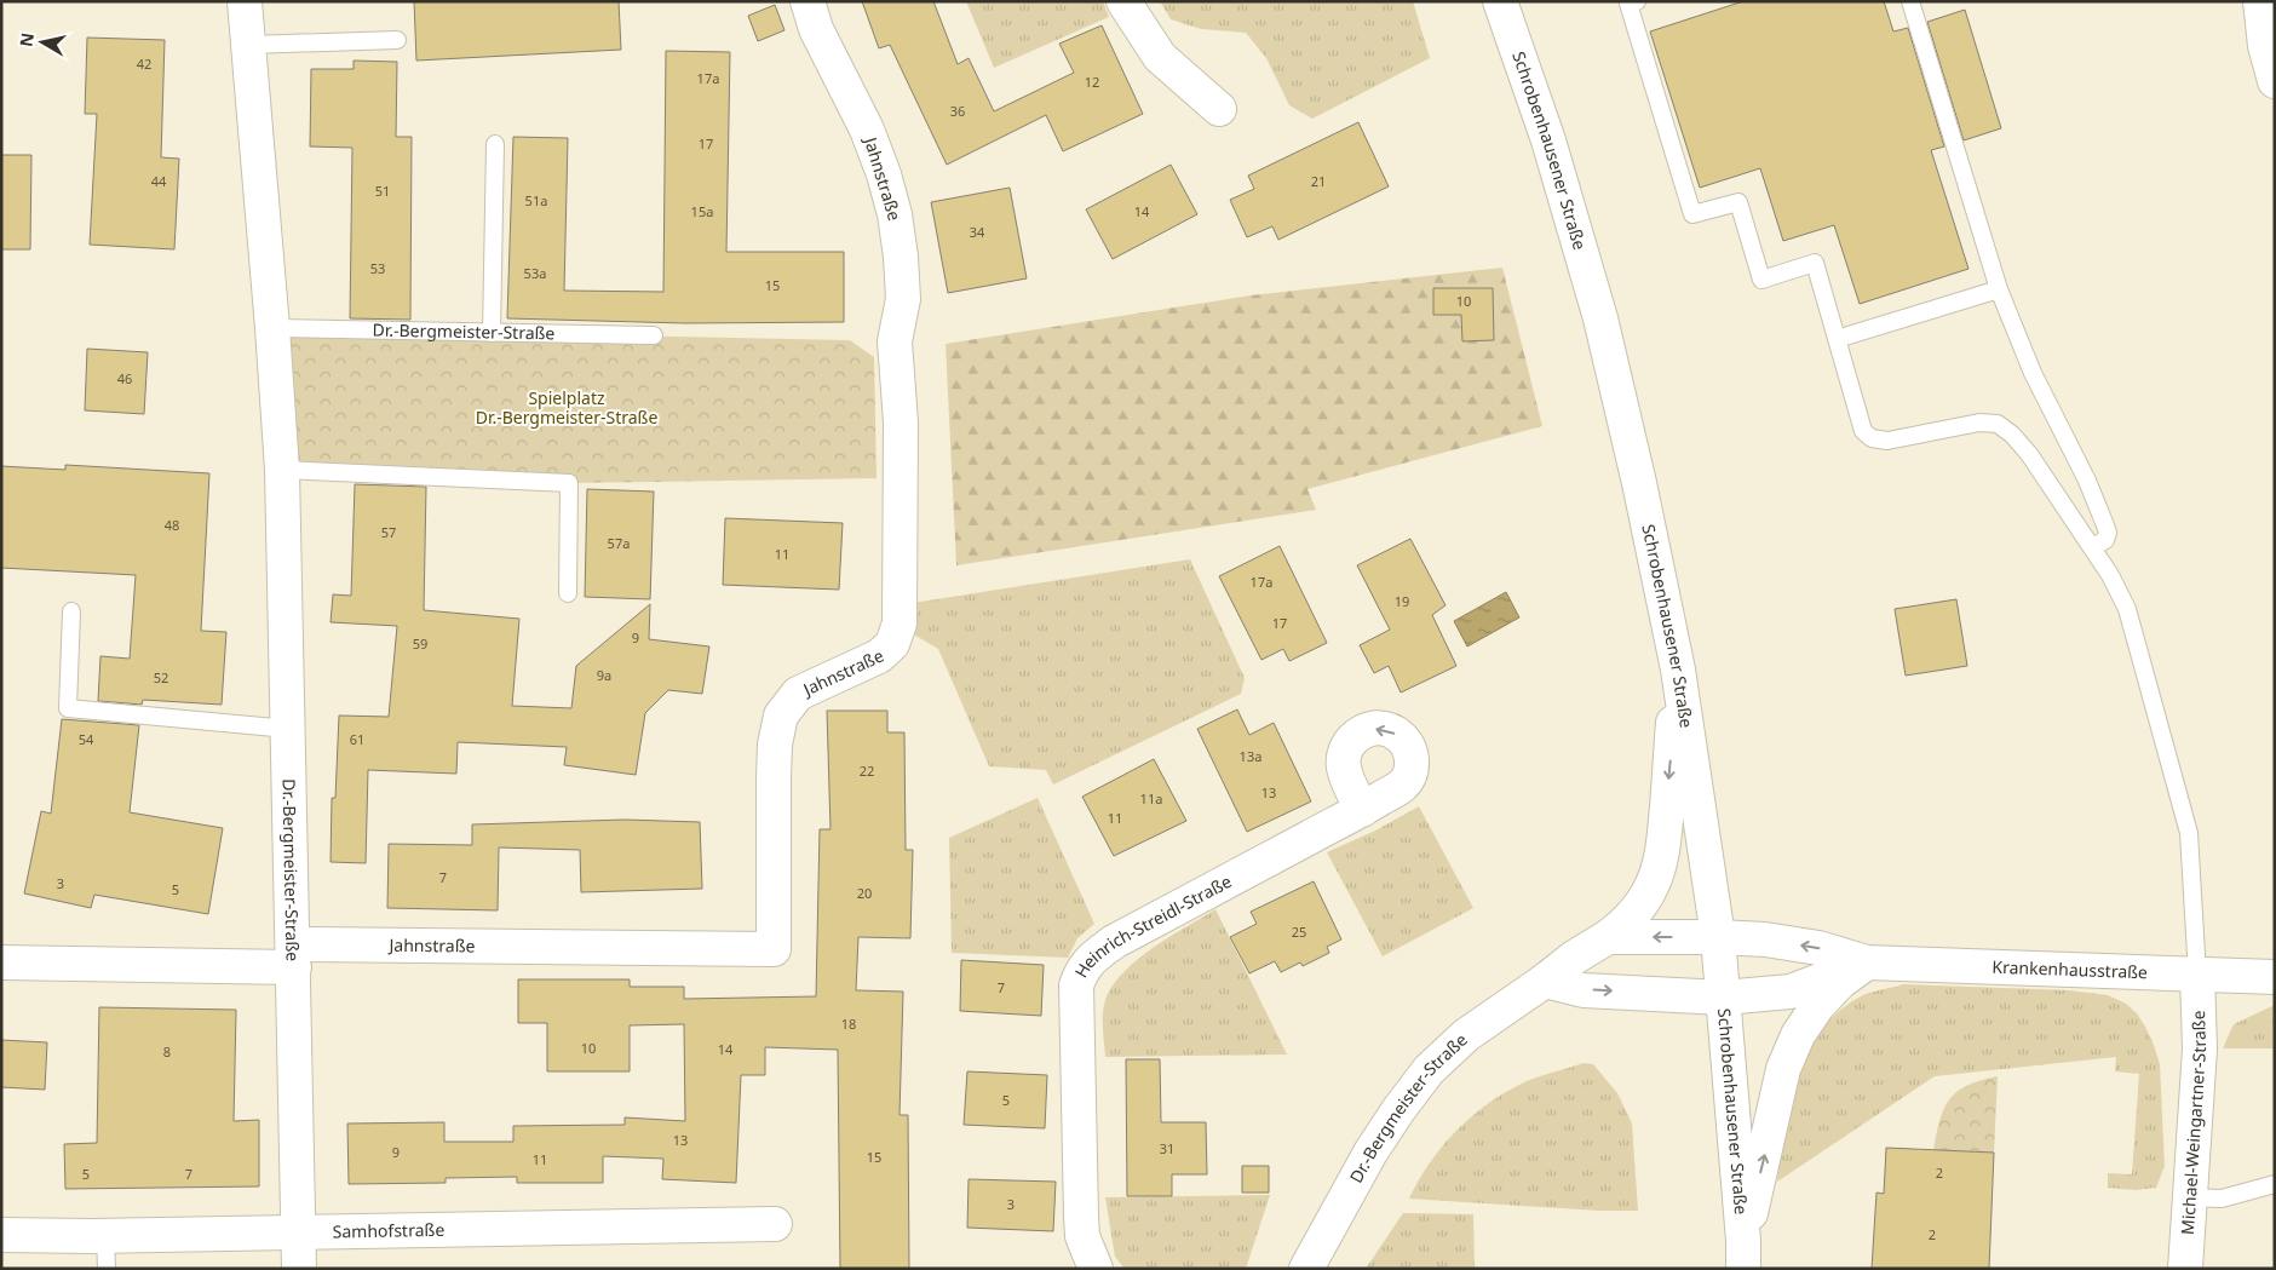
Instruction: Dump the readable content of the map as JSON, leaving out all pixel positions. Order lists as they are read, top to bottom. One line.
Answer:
{"streets":{"street":["Schrobenhausener Straße","Jahnstraße","Dr.-Bergmeister-Straße","Heinrich-Streidl-Straße","Krankenhausstraße","Michael-Weingartner-Straße","Samhofstraße"]},"crossings":[["Schrobenhausener Straße","Dr.-Bergmeister-Straße"],["Schrobenhausener Straße","Krankenhausstraße"],["Jahnstraße","Dr.-Bergmeister-Straße"],["Dr.-Bergmeister-Straße","Krankenhausstraße"],["Dr.-Bergmeister-Straße","Samhofstraße"],["Krankenhausstraße","Michael-Weingartner-Straße"]],"parks":["Spielplatz Dr.-Bergmeister-Straße"],"house_numbers":["42","17a","12","36","17","44","21","51","51a","15a","14","34","53","53a","15","10","46","48","57","57a","11","17a","19","17","9","59","9a","52","54","61","13a","22","13","11a","11","7","3","5","20","25","7","18","10","14","8","5","13","31","9","15","11","2","5","7","3","2"],"north":"left"}
